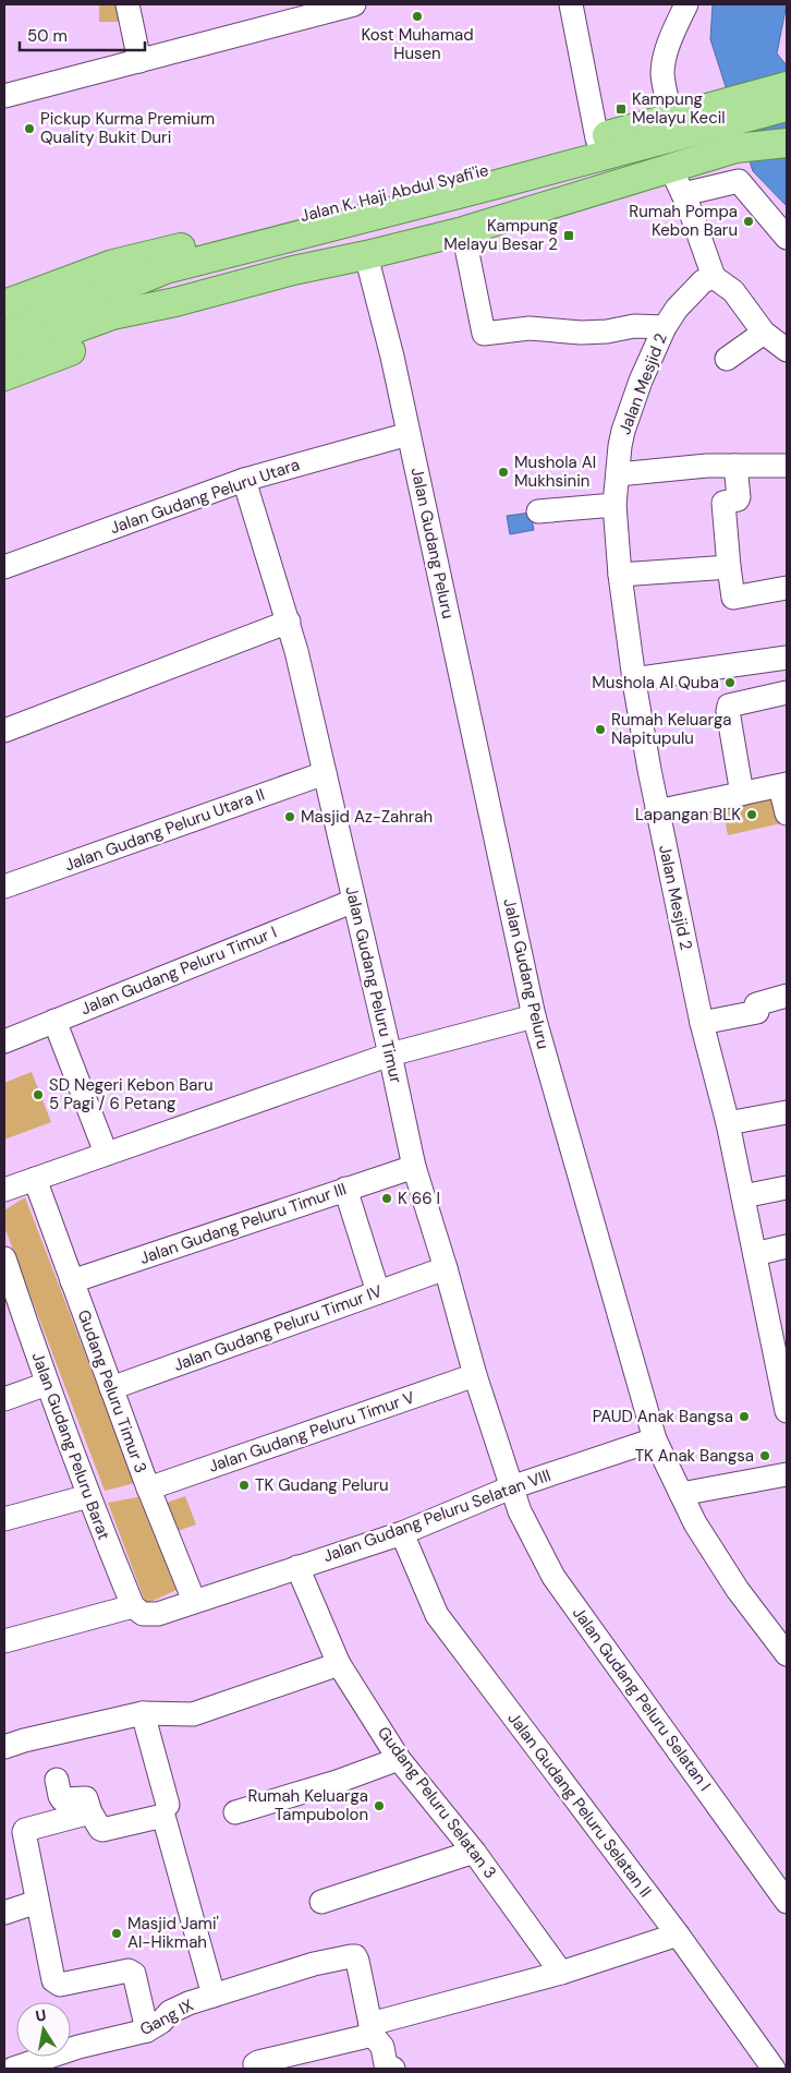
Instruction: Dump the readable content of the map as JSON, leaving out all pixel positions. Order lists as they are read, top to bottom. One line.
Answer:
{"streets":{"main road":["Jalan K. Haji Abdul Syafi'ie"],"street":["Jalan Mesjid 2","Jalan Gudang Peluru Utara","Jalan Gudang Peluru","Jalan Gudang Peluru Utara II","Jalan Gudang Peluru Timur I","Jalan Gudang Peluru Timur","Jalan Gudang Peluru Timur III","Jalan Gudang Peluru Timur IV","Gudang Peluru Timur 3","Jalan Gudang Peluru Timur V","Jalan Gudang Peluru Barat","Jalan Gudang Peluru Selatan VIII","Jalan Gudang Peluru Selatan I","Gudang Peluru Selatan 3","Jalan Gudang Peluru Selatan II","Gang IX"]},"crossings":[["Jalan K. Haji Abdul Syafi'ie","Jalan Gudang Peluru"],["Jalan Gudang Peluru Utara","Jalan Gudang Peluru"],["Jalan Gudang Peluru Utara","Jalan Gudang Peluru Timur"],["Jalan Gudang Peluru","Jalan Gudang Peluru Selatan VIII"],["Jalan Gudang Peluru Utara II","Jalan Gudang Peluru Timur"],["Jalan Gudang Peluru Timur I","Jalan Gudang Peluru Timur"],["Jalan Gudang Peluru Timur","Jalan Gudang Peluru Timur III"],["Jalan Gudang Peluru Timur","Jalan Gudang Peluru Timur IV"],["Jalan Gudang Peluru Timur","Jalan Gudang Peluru Timur V"],["Jalan Gudang Peluru Timur","Jalan Gudang Peluru Selatan VIII"],["Jalan Gudang Peluru Timur","Jalan Gudang Peluru Selatan I"],["Jalan Gudang Peluru Timur III","Gudang Peluru Timur 3"],["Jalan Gudang Peluru Timur IV","Gudang Peluru Timur 3"],["Gudang Peluru Timur 3","Jalan Gudang Peluru Timur V"],["Gudang Peluru Timur 3","Jalan Gudang Peluru Selatan VIII"],["Jalan Gudang Peluru Barat","Jalan Gudang Peluru Selatan VIII"],["Jalan Gudang Peluru Selatan VIII","Jalan Gudang Peluru Selatan I"],["Jalan Gudang Peluru Selatan VIII","Gudang Peluru Selatan 3"],["Jalan Gudang Peluru Selatan VIII","Jalan Gudang Peluru Selatan II"]],"places":{"other":["Kost Muhamad Husen","Pickup Kurma Premium Quality Bukit Duri","Rumah Pompa Kebon Baru","Mushola Al Mukhsinin","Mushola Al Quba","Rumah Keluarga Napitupulu","Lapangan BLK","Masjid Az-Zahrah","SD Negeri Kebon Baru 5 Pagi / 6 Petang","K 66 I","PAUD Anak Bangsa","TK Anak Bangsa","TK Gudang Peluru","Rumah Keluarga Tampubolon","Masjid Jami' Al-Hikmah"],"transit":["Kampung Melayu Kecil","Kampung Melayu Besar 2"]},"scale_bar":"50 m","north":"top"}
